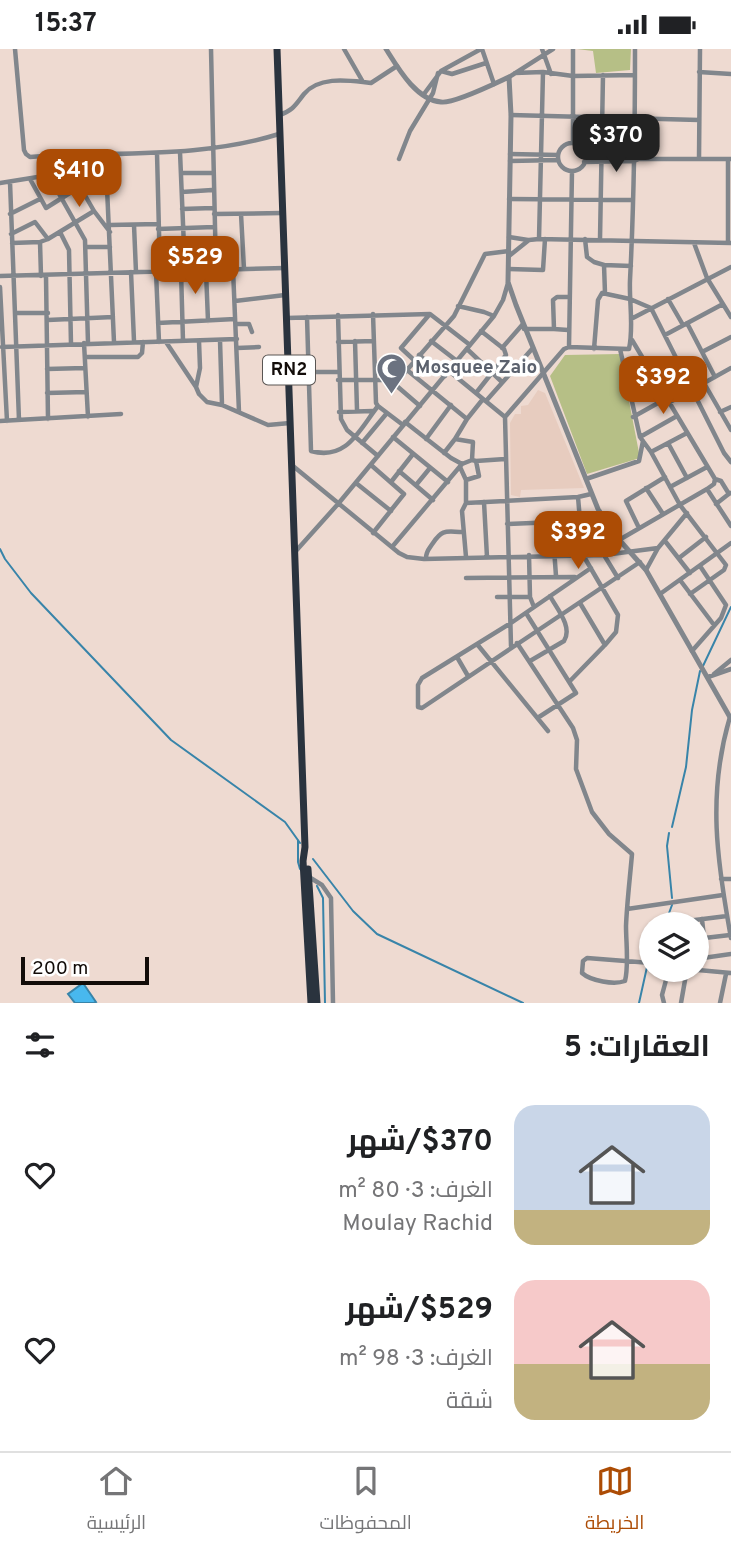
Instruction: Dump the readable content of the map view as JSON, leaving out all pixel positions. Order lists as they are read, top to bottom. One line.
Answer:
{"streets":{"highway":["RN2"]},"places":{"mosque":["Mosquee Zaio"]},"scale_bar":"200 m","page":{"status":"15:37","price":["$370","$410","$529","$392","$392"],"scale":"200 m","heading":"العقارات: 5","list":[{"name":"$370/شهر","note":"الغرف: 3 · 80 m² · Moulay Rachid"},{"name":"$529/شهر","note":"الغرف: 3 · 98 m² · شقة"}],"tabs":["الخريطة","المحفوظات","الرئيسية"]}}
